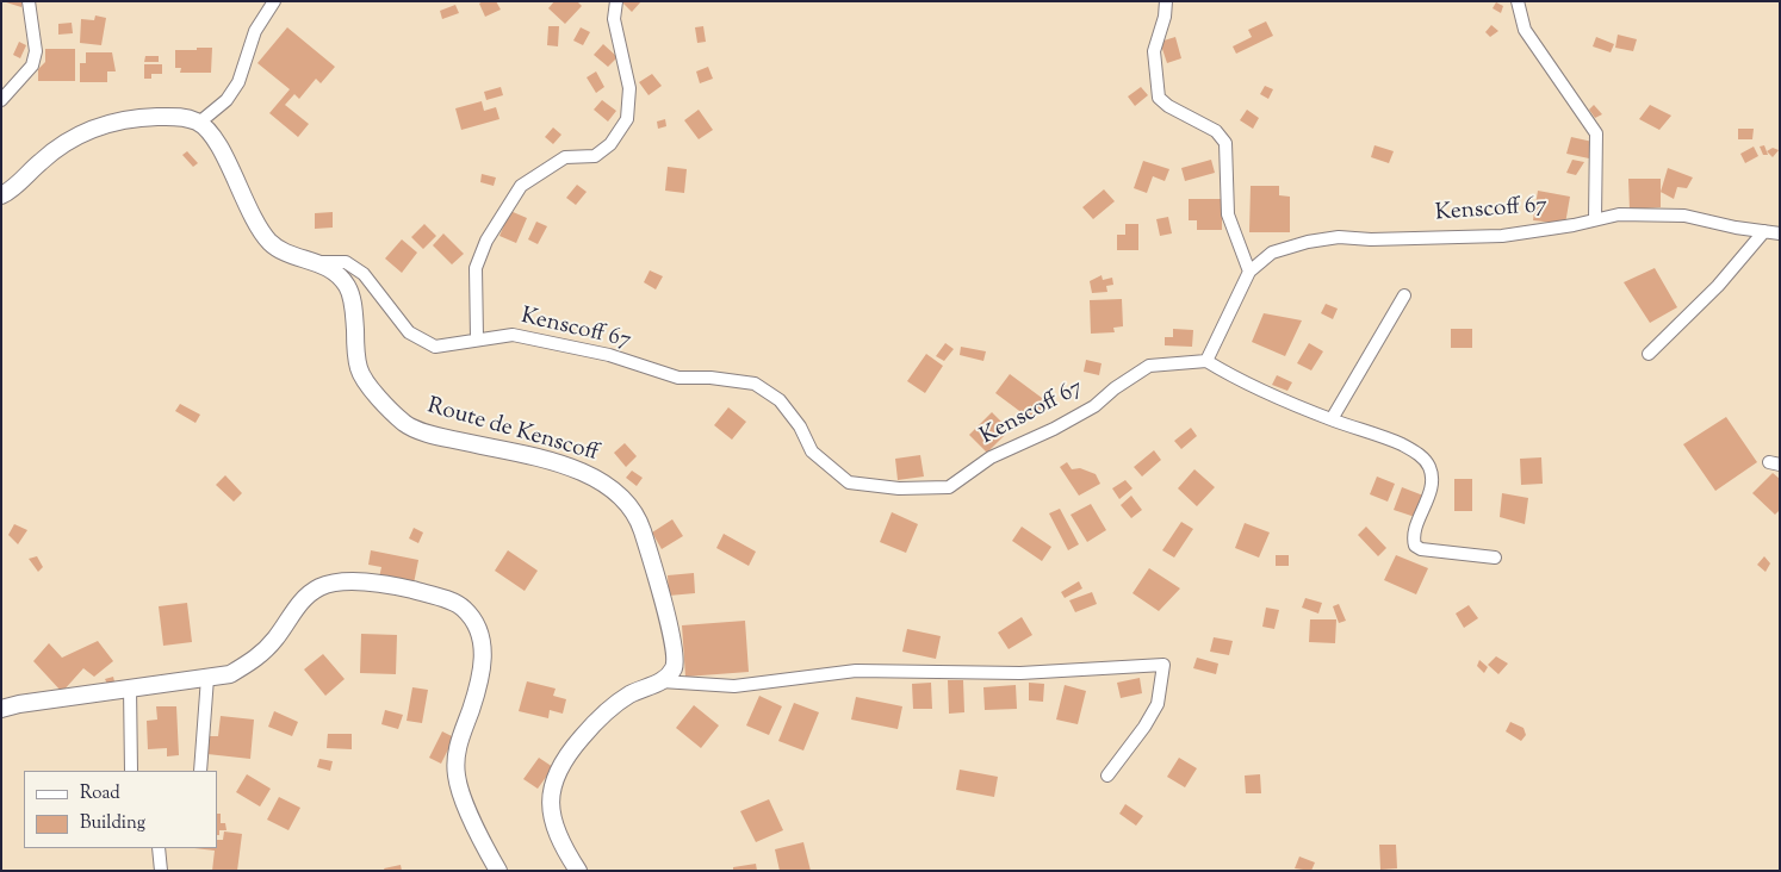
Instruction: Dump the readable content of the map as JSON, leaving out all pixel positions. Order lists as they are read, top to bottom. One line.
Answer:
{"streets":{"main road":["Route de Kenscoff"],"street":["Kenscoff 67"]},"crossings":[["Kenscoff 67","Route de Kenscoff"]],"legend":["Road","Building"]}
